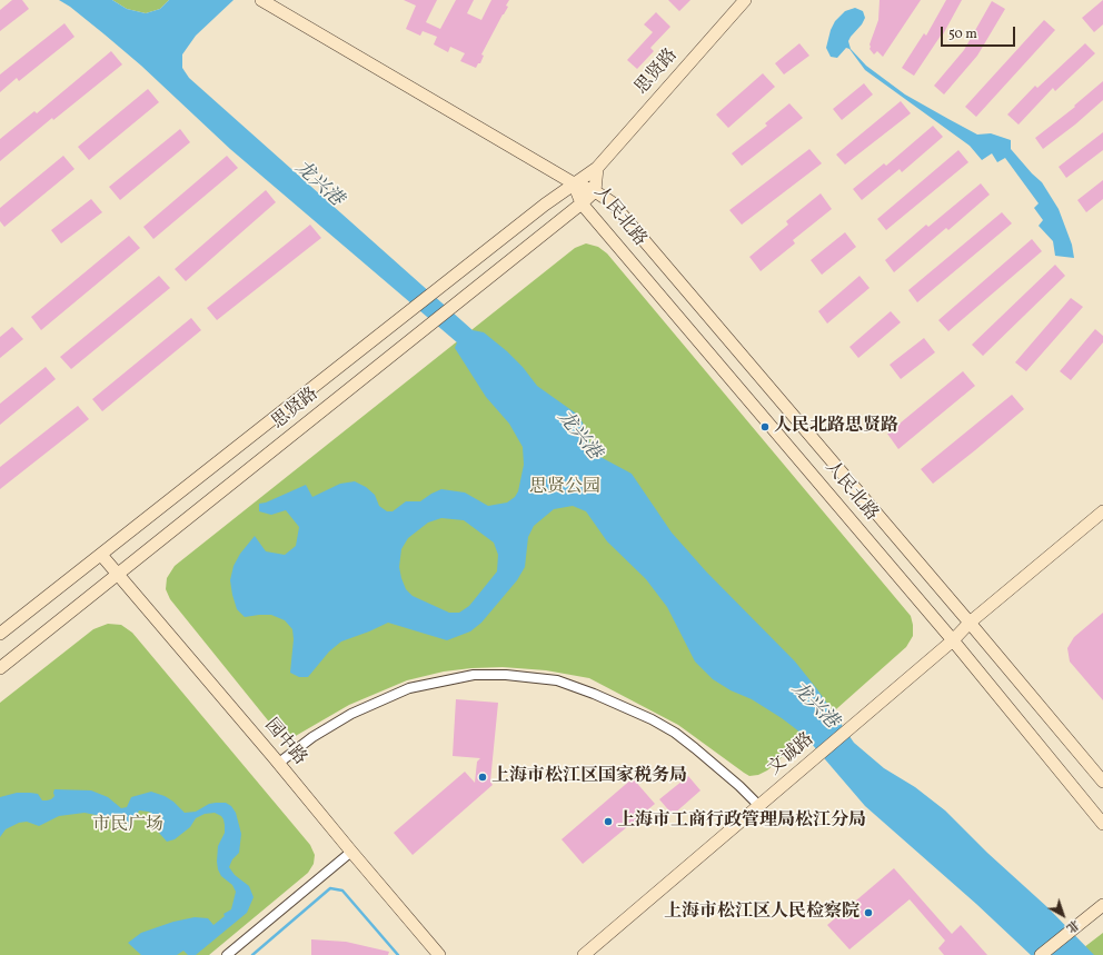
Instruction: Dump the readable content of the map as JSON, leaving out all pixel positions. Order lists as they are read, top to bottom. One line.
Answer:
{"streets":{"main road":["思贤路","人民北路","园中路","文诚路"]},"crossings":[["思贤路","人民北路"],["思贤路","园中路"],["人民北路","文诚路"]],"water":["龙兴港"],"parks":["思贤公园","市民广场"],"places":["人民北路思贤路","上海市松江区国家税务局","上海市工商行政管理局松江分局","上海市松江区人民检察院"],"scale_bar":"50 m","north":"bottom right"}
